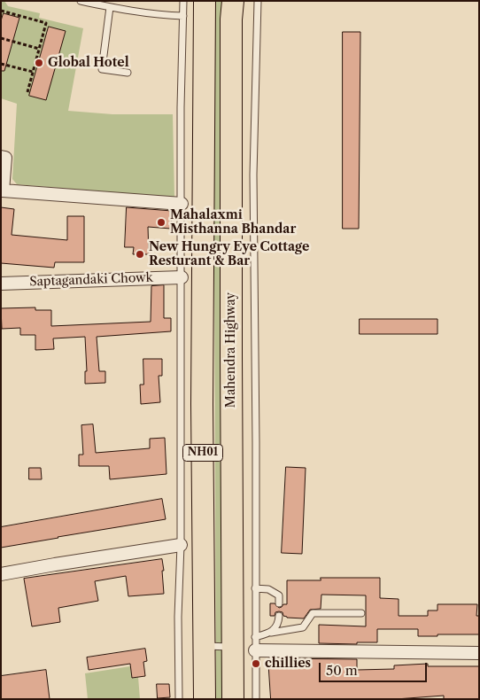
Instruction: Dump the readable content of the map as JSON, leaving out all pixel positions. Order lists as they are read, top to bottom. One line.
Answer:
{"streets":{"highway":["Mahendra Highway","NH01"],"street":["Saptagandaki Chowk"]},"places":["Global Hotel","Mahalaxmi Misthanna Bhandar","New Hungry Eye Cottage Resturant & Bar","chillies"],"scale_bar":"50 m"}
